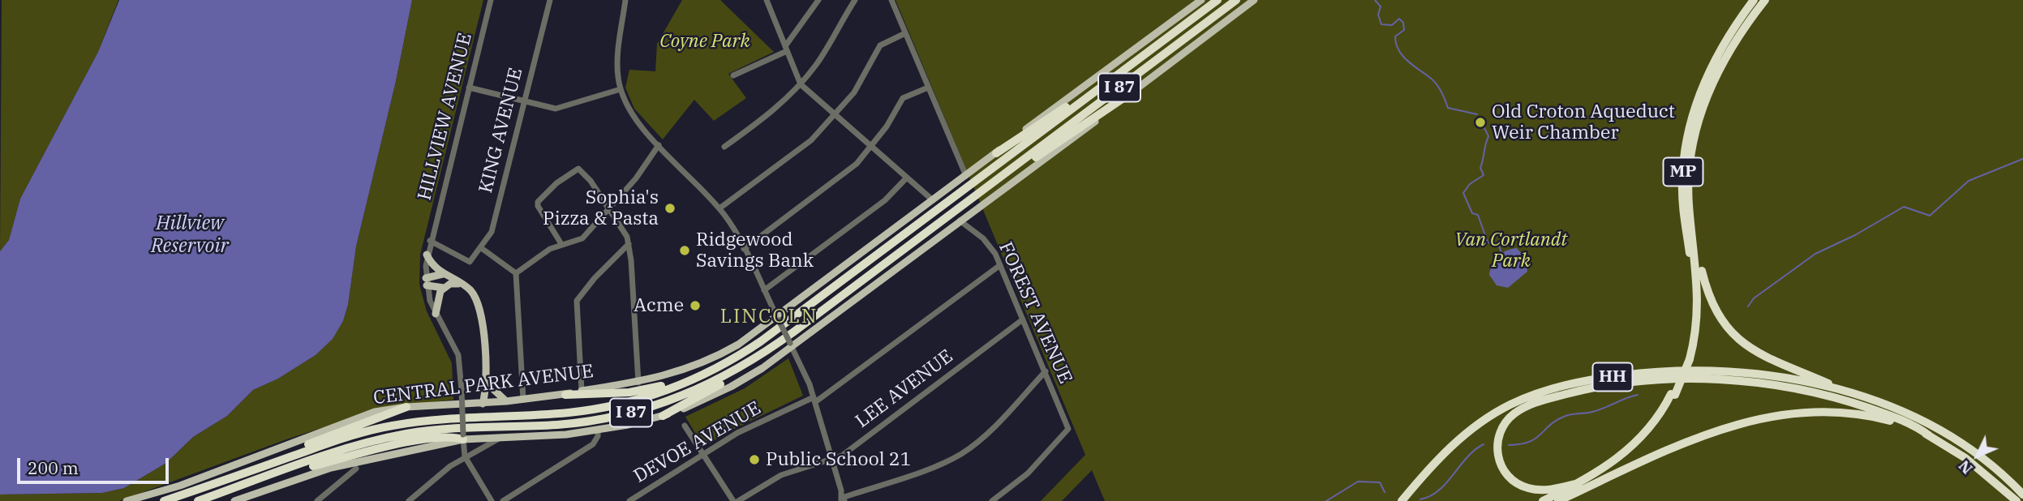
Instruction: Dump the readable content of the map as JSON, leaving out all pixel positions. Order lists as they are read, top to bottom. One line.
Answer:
{"streets":{"highway":["I 87","MP","HH"],"main road":["CENTRAL PARK AVENUE"],"street":["HILLVIEW AVENUE","KING AVENUE","FOREST AVENUE","LEE AVENUE","DEVOE AVENUE"]},"crossings":[["HILLVIEW AVENUE","KING AVENUE"],["FOREST AVENUE","LEE AVENUE"],["FOREST AVENUE","DEVOE AVENUE"]],"districts":["LINCOLN"],"water":["Hillview Reservoir"],"parks":["Coyne Park","Van Cortlandt Park"],"places":["Old Croton Aqueduct Weir Chamber","Sophia's Pizza & Pasta","Ridgewood Savings Bank","Acme","Public School 21"],"scale_bar":"200 m","north":"bottom left"}
